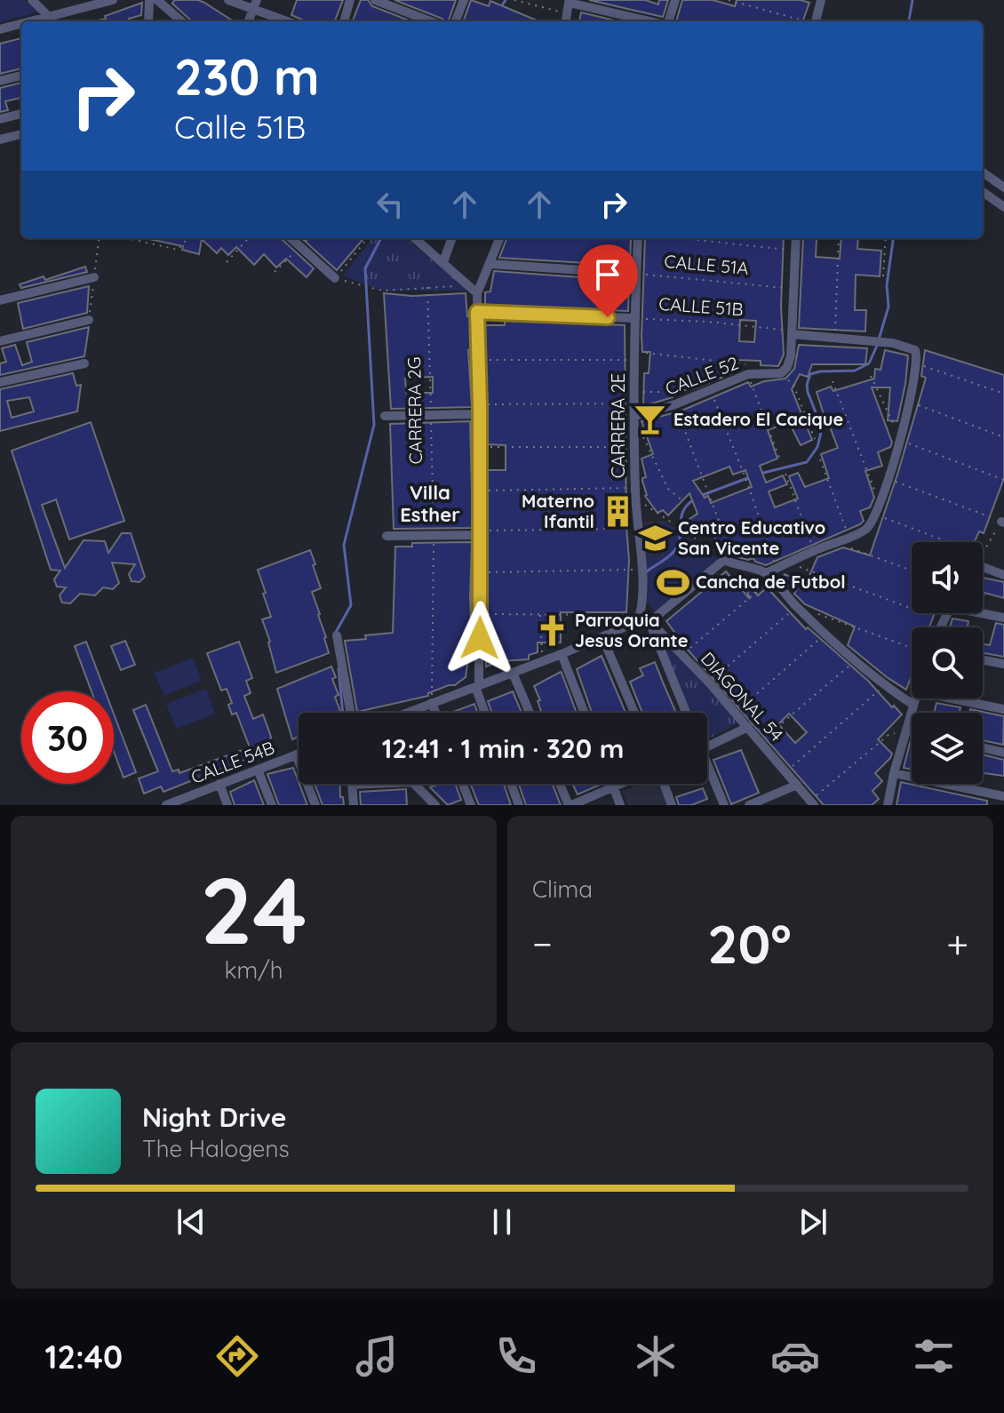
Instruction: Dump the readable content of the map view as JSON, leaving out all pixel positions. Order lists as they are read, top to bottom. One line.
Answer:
{"streets":{"street":["CALLE 51B","CALLE 52","CARRERA 2E","DIAGONAL 54","CALLE 54B"],"path":["CALLE 51A","CARRERA 2G"]},"crossings":[["CALLE 51A","CARRERA 2E"],["CALLE 51B","CARRERA 2E"],["CALLE 52","CARRERA 2E"],["CARRERA 2E","DIAGONAL 54"]],"districts":["Villa Esther"],"places":{"bar":["Estadero El Cacique"],"building":["Materno Ifantil"],"school or university":["Centro Educativo San Vicente"],"sports":["Cancha de Futbol"],"church":["Parroquia Jesus Orante"]},"page":{"turn":["230 m","Calle 51B"],"limit":"30","trip":"12:41 · 1 min · 320 m","tile":[["24","km/h"],"Clima"],"heat":["−","20°","+"],"song":["Night Drive","The Halogens"],"tabs":"12:40"}}
